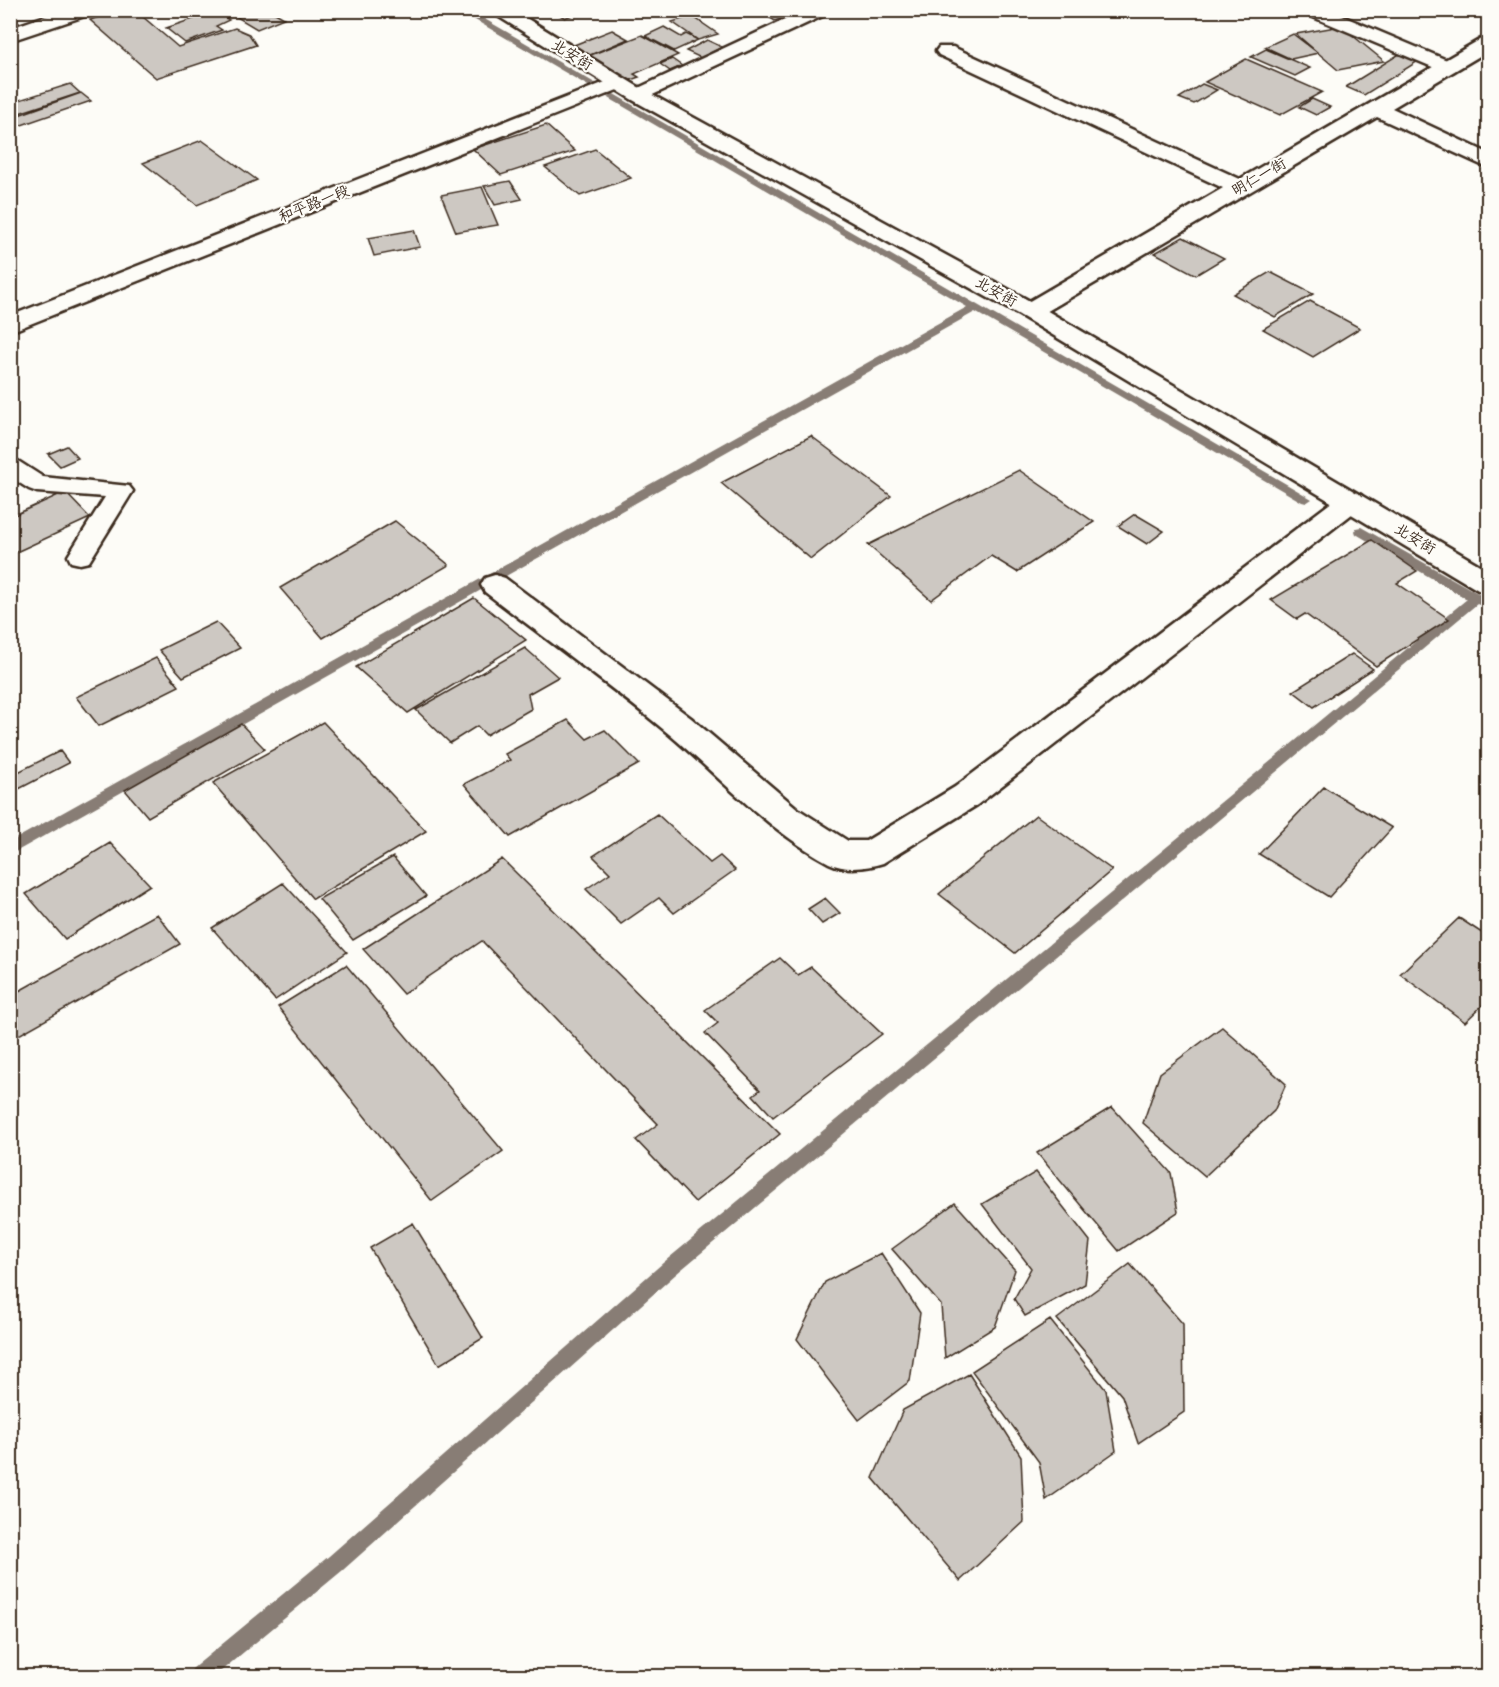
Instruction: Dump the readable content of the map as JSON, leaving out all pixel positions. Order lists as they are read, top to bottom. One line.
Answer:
{"streets":{"street":["北安街","明仁一街","和平路一段"]},"crossings":[["北安街","明仁一街"],["北安街","和平路一段"]]}
